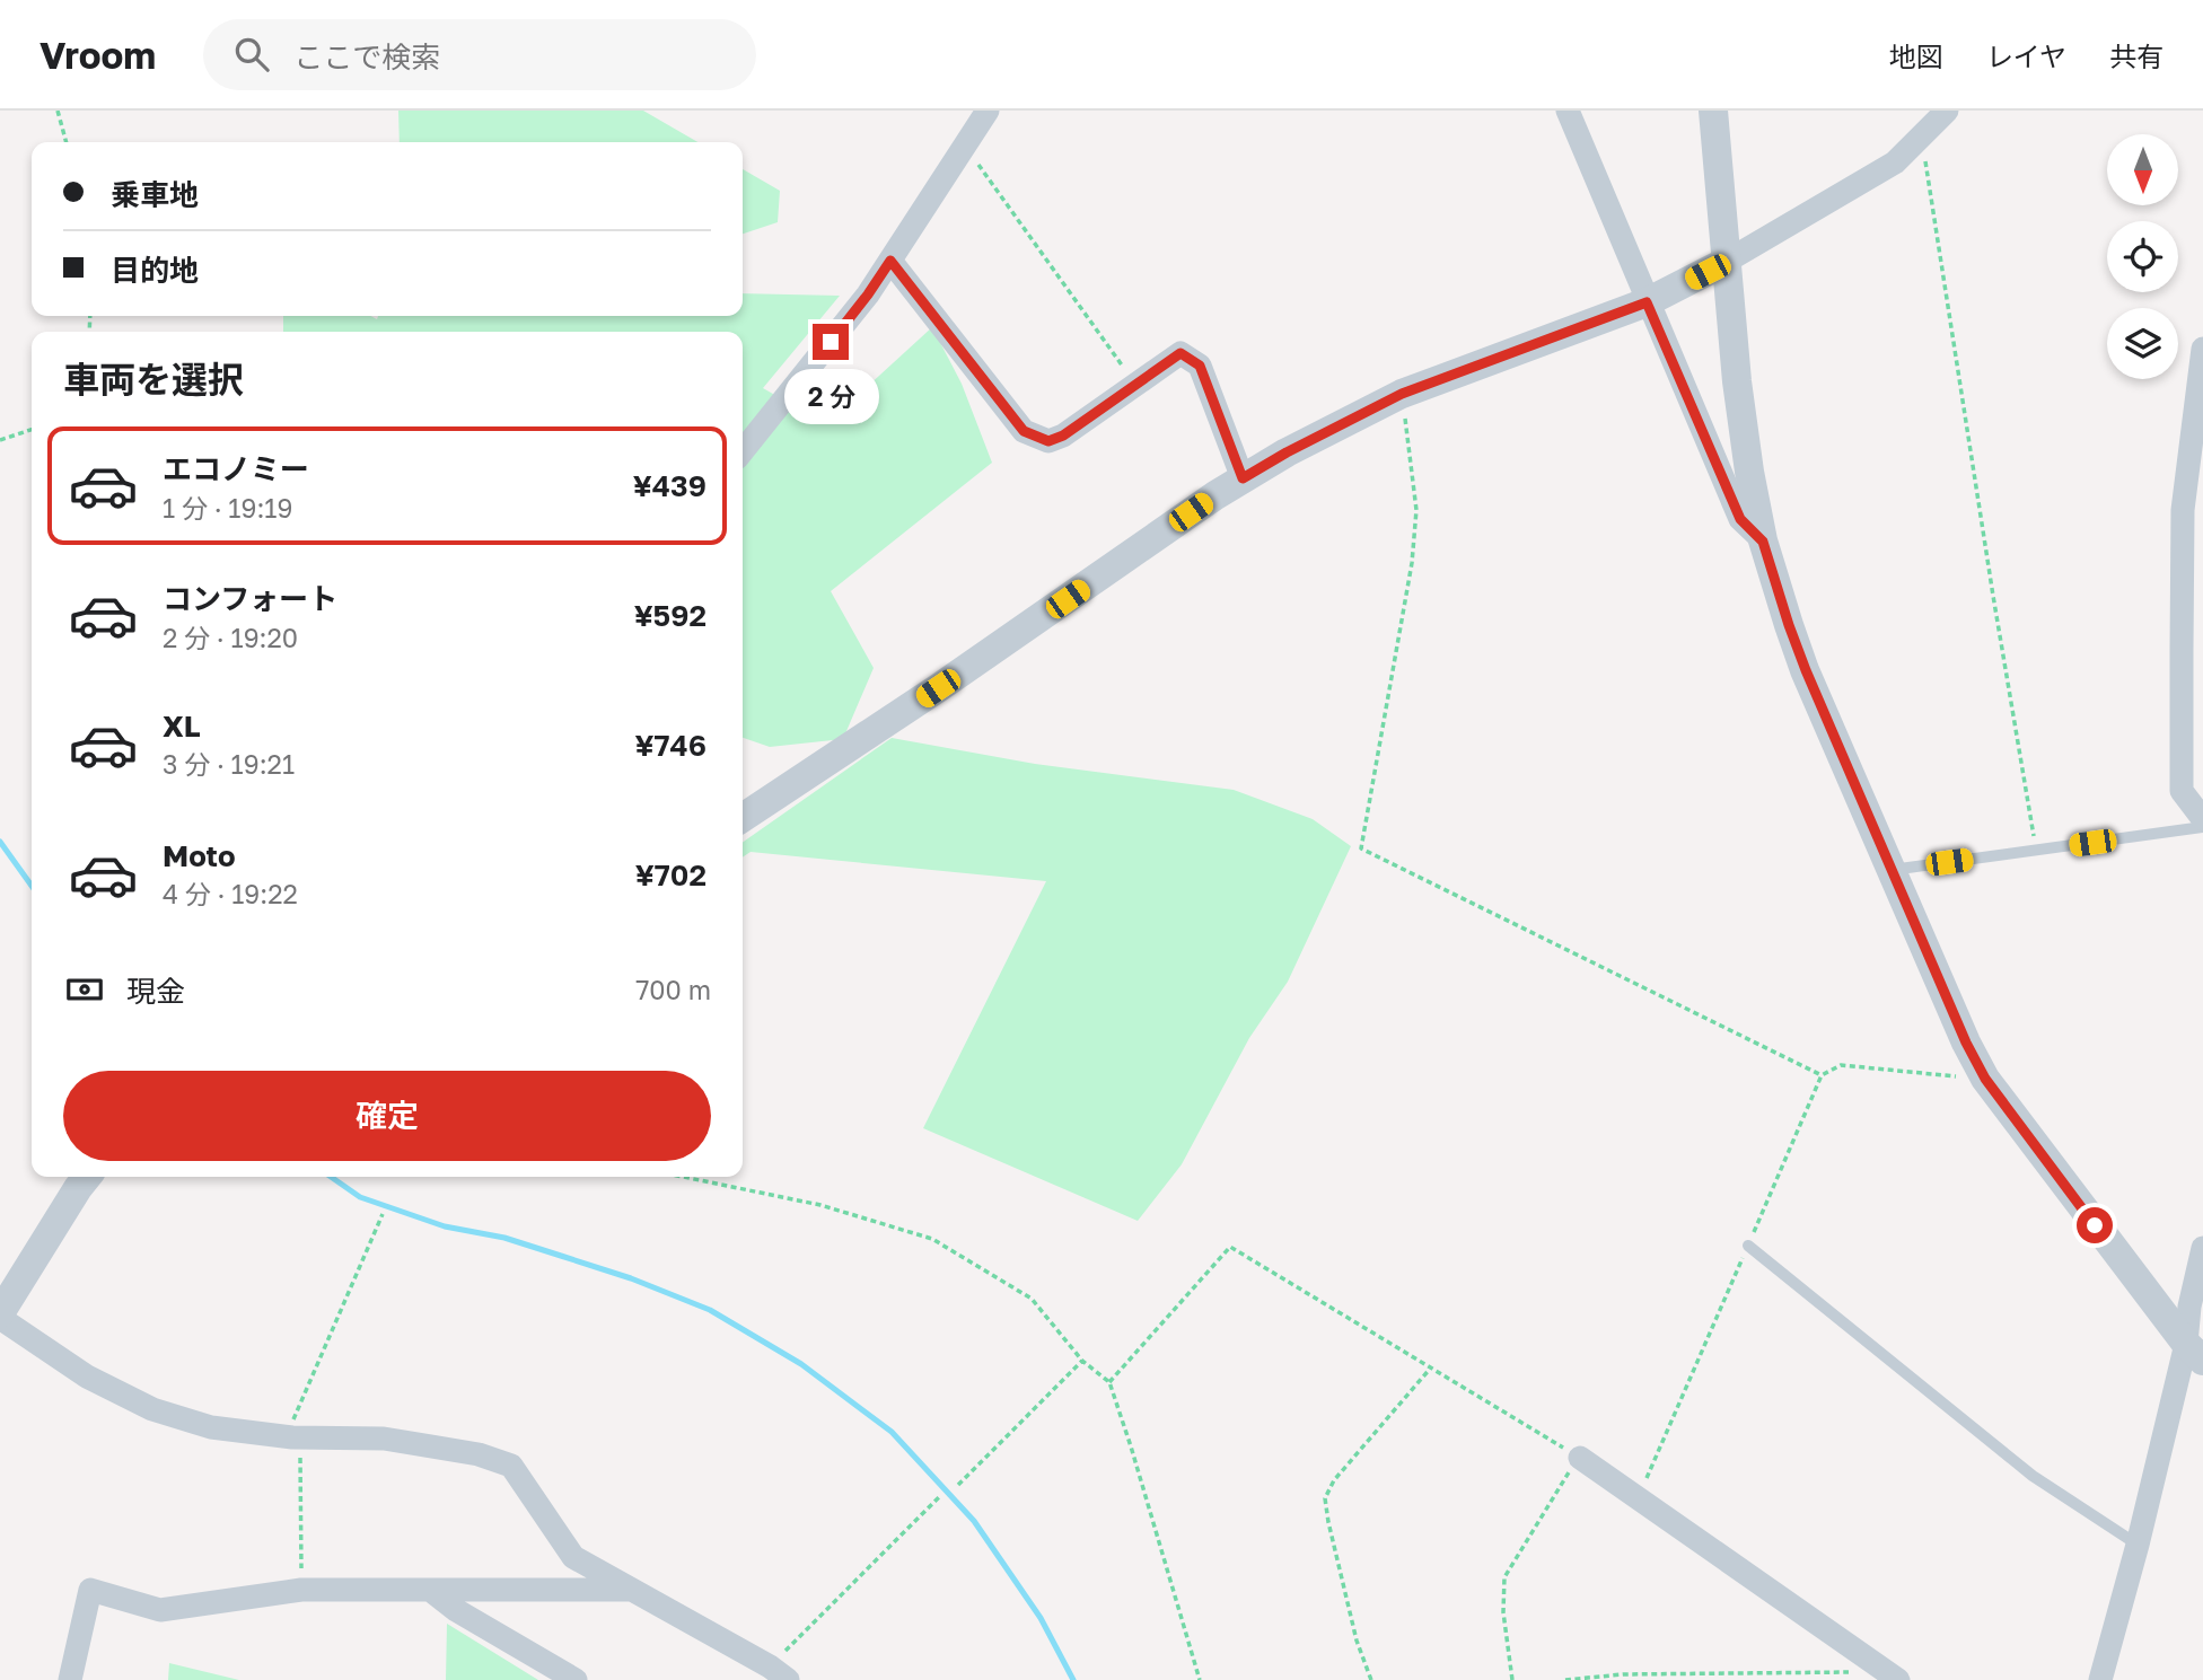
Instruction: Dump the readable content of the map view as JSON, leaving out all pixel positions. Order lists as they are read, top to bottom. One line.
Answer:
{"north":"bottom","page":{"header":"Vroom","search":"ここで検索","nav":["地図","レイヤ","共有"],"banner":["乗車地","目的地"],"heading":"車両を選択","bubble":"2 分","list":[{"name":"エコノミー","note":"1 分 · 19:19","value":"¥439"},{"name":"コンフォート","note":"2 分 · 19:20","value":"¥592"},{"name":"XL","note":"3 分 · 19:21","value":"¥746"},{"name":"Moto","note":"4 分 · 19:22","value":"¥702"}],"pay":["現金","700 m"],"buttons":"確定"}}
